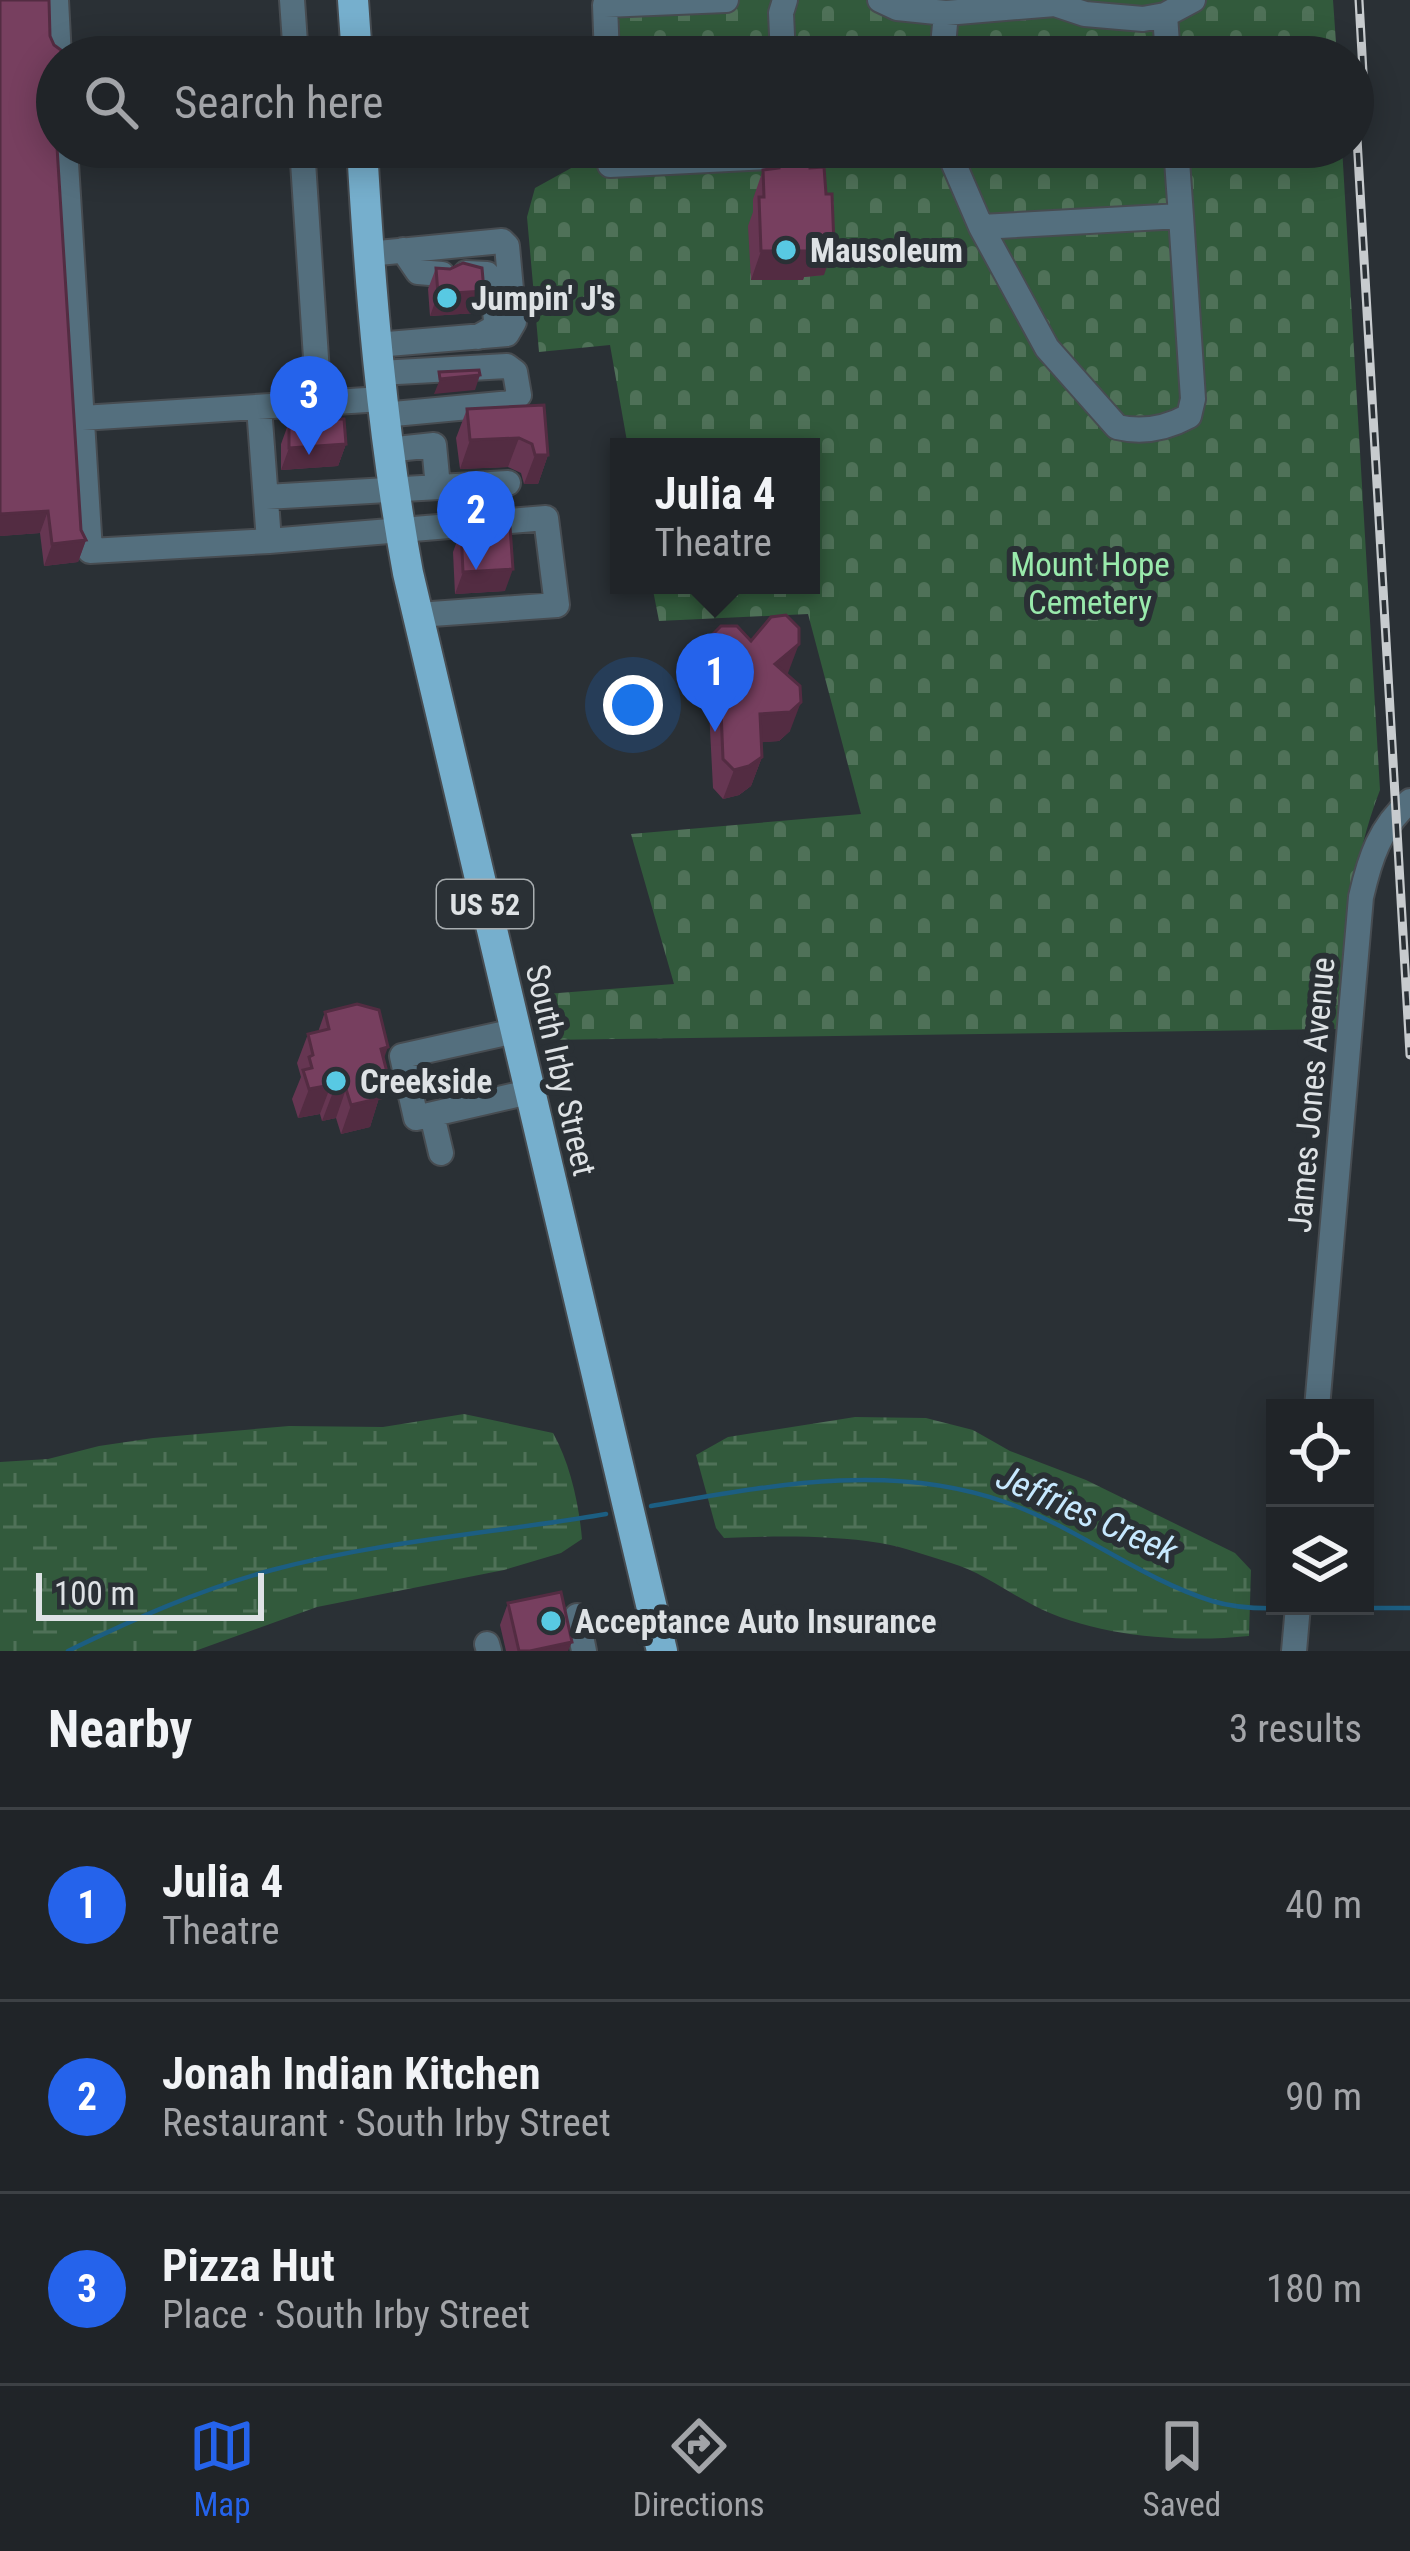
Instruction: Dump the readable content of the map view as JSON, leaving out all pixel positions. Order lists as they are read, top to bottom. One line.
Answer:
{"streets":{"main road":["US 52","South Irby Street"],"street":["James Jones Avenue"]},"water":["Jeffries Creek"],"parks":["Mount Hope Cemetery"],"places":["Mausoleum","Jumpin' J's","Creekside","Acceptance Auto Insurance"],"scale_bar":"100 m","page":{"search":"Search here","pins":["3","2","1"],"popup":["Julia 4","Theatre"],"scale":"100 m","heading":["Nearby","3 results"],"list":[{"mark":"1","name":"Julia 4","note":"Theatre","value":"40 m"},{"mark":"2","name":"Jonah Indian Kitchen","note":"Restaurant · South Irby Street","value":"90 m"},{"mark":"3","name":"Pizza Hut","note":"Place · South Irby Street","value":"180 m"}],"nav":["Map","Directions","Saved"]}}
